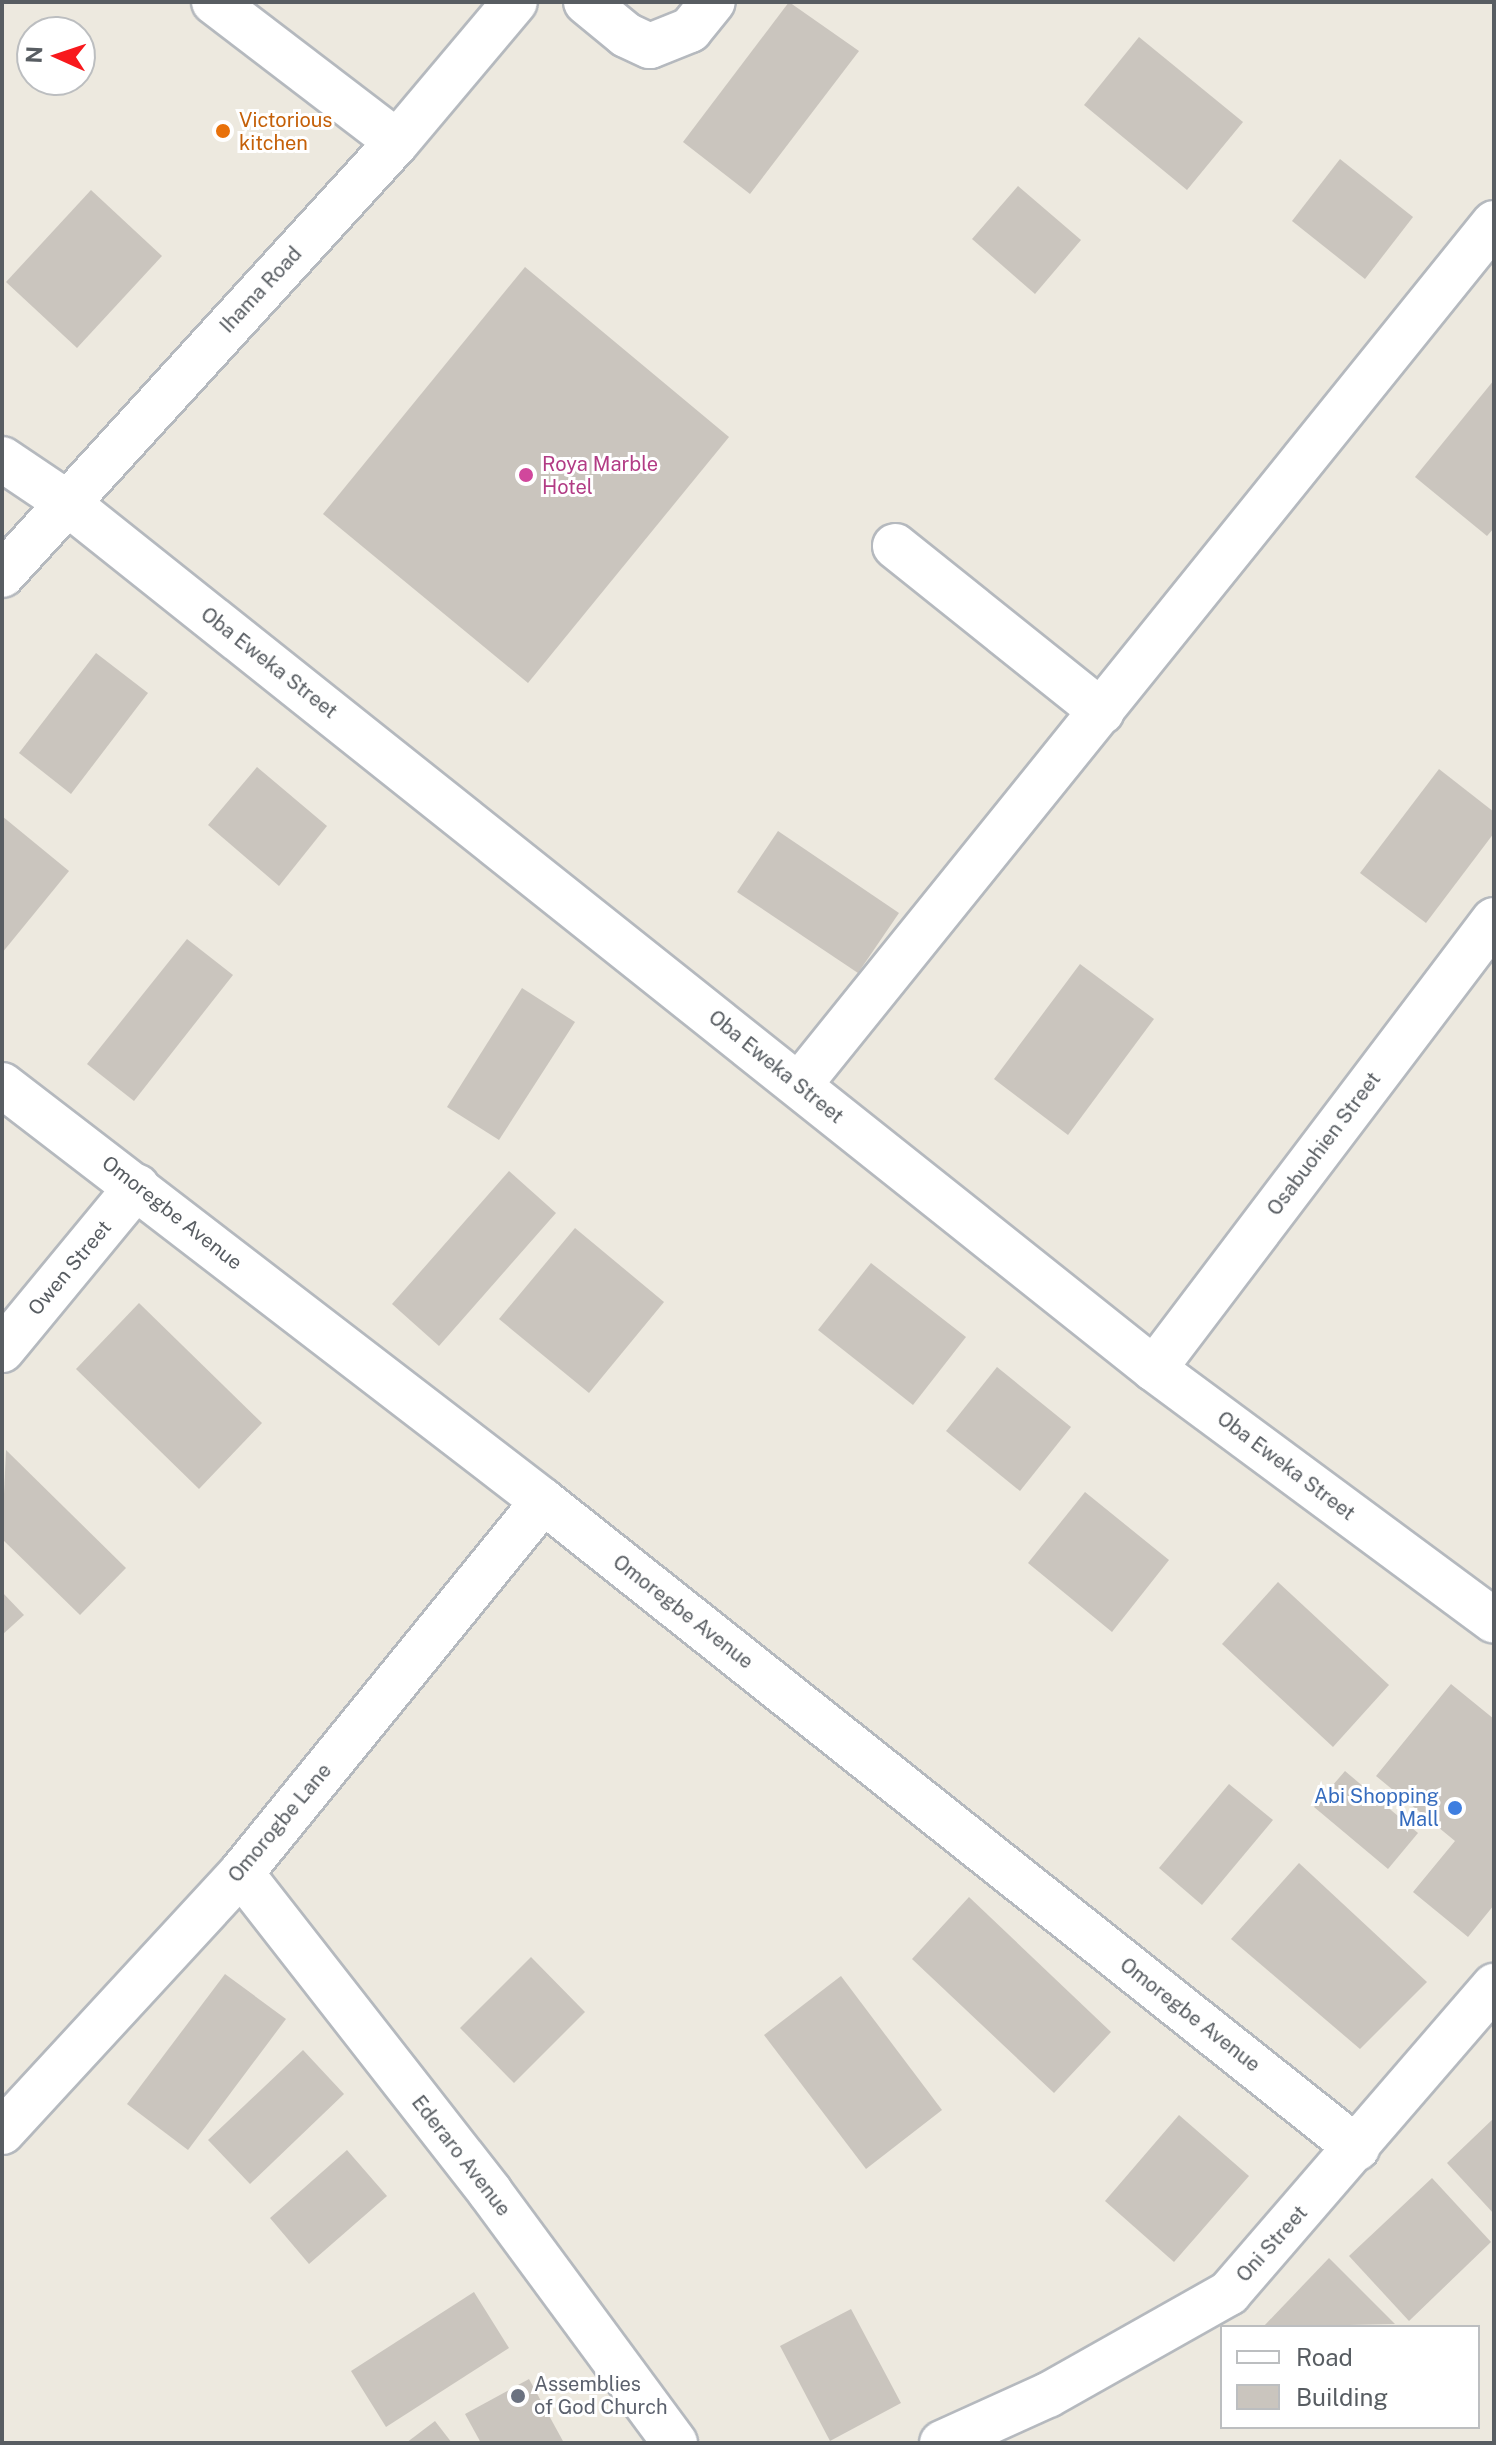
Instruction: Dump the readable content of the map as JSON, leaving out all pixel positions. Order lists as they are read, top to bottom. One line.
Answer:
{"streets":{"street":["Ihama Road","Oba Eweka Street","Osabuohien Street","Omoregbe Avenue","Owen Street","Omorogbe Lane","Ederaro Avenue","Oni Street"]},"crossings":[["Ihama Road","Oba Eweka Street"],["Oba Eweka Street","Osabuohien Street"],["Omoregbe Avenue","Owen Street"],["Omoregbe Avenue","Omorogbe Lane"],["Omoregbe Avenue","Oni Street"],["Omorogbe Lane","Ederaro Avenue"]],"places":["Victorious kitchen","Roya Marble Hotel","Abi Shopping Mall","Assemblies of God Church"],"legend":["Road","Building"],"north":"left"}
